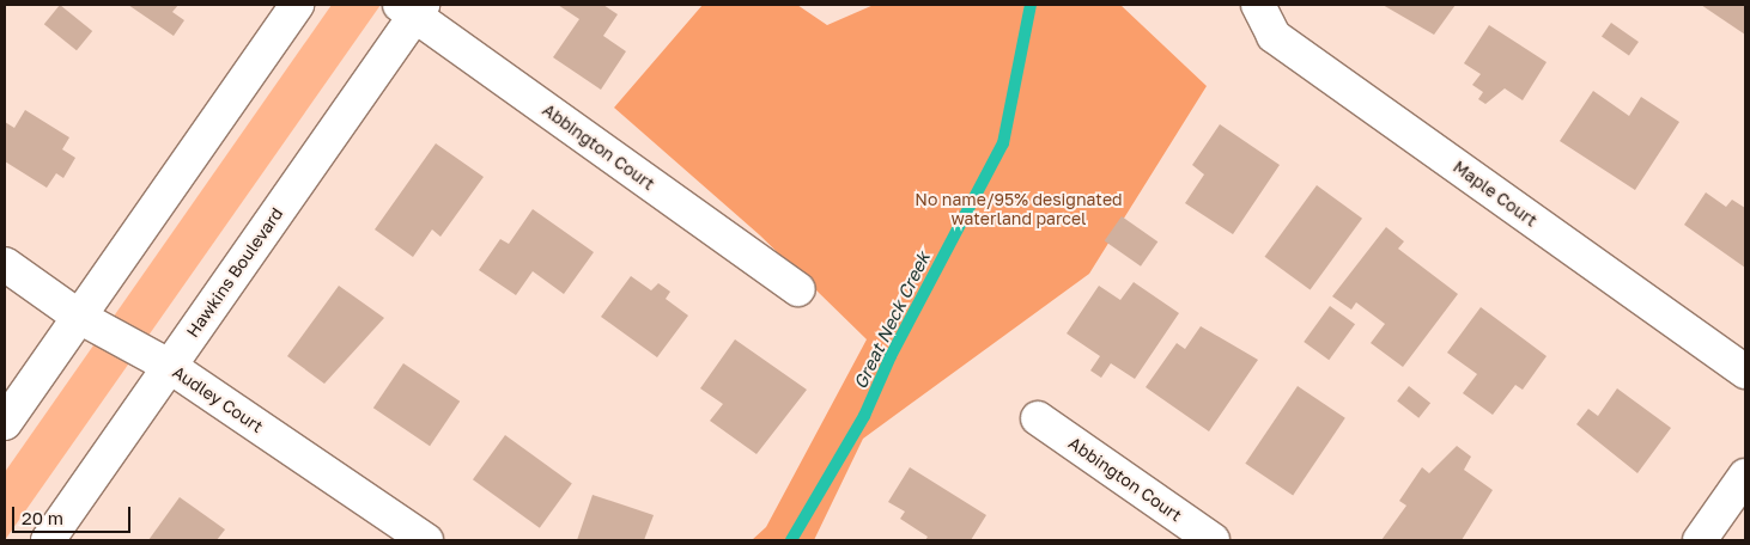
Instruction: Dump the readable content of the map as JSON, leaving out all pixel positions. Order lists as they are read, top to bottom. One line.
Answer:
{"streets":{"street":["Abbington Court","Maple Court","Hawkins Boulevard","Audley Court"]},"crossings":[["Abbington Court","Hawkins Boulevard"],["Hawkins Boulevard","Audley Court"]],"water":["Great Neck Creek"],"parks":["No name/95% designated waterland parcel"],"scale_bar":"20 m"}
